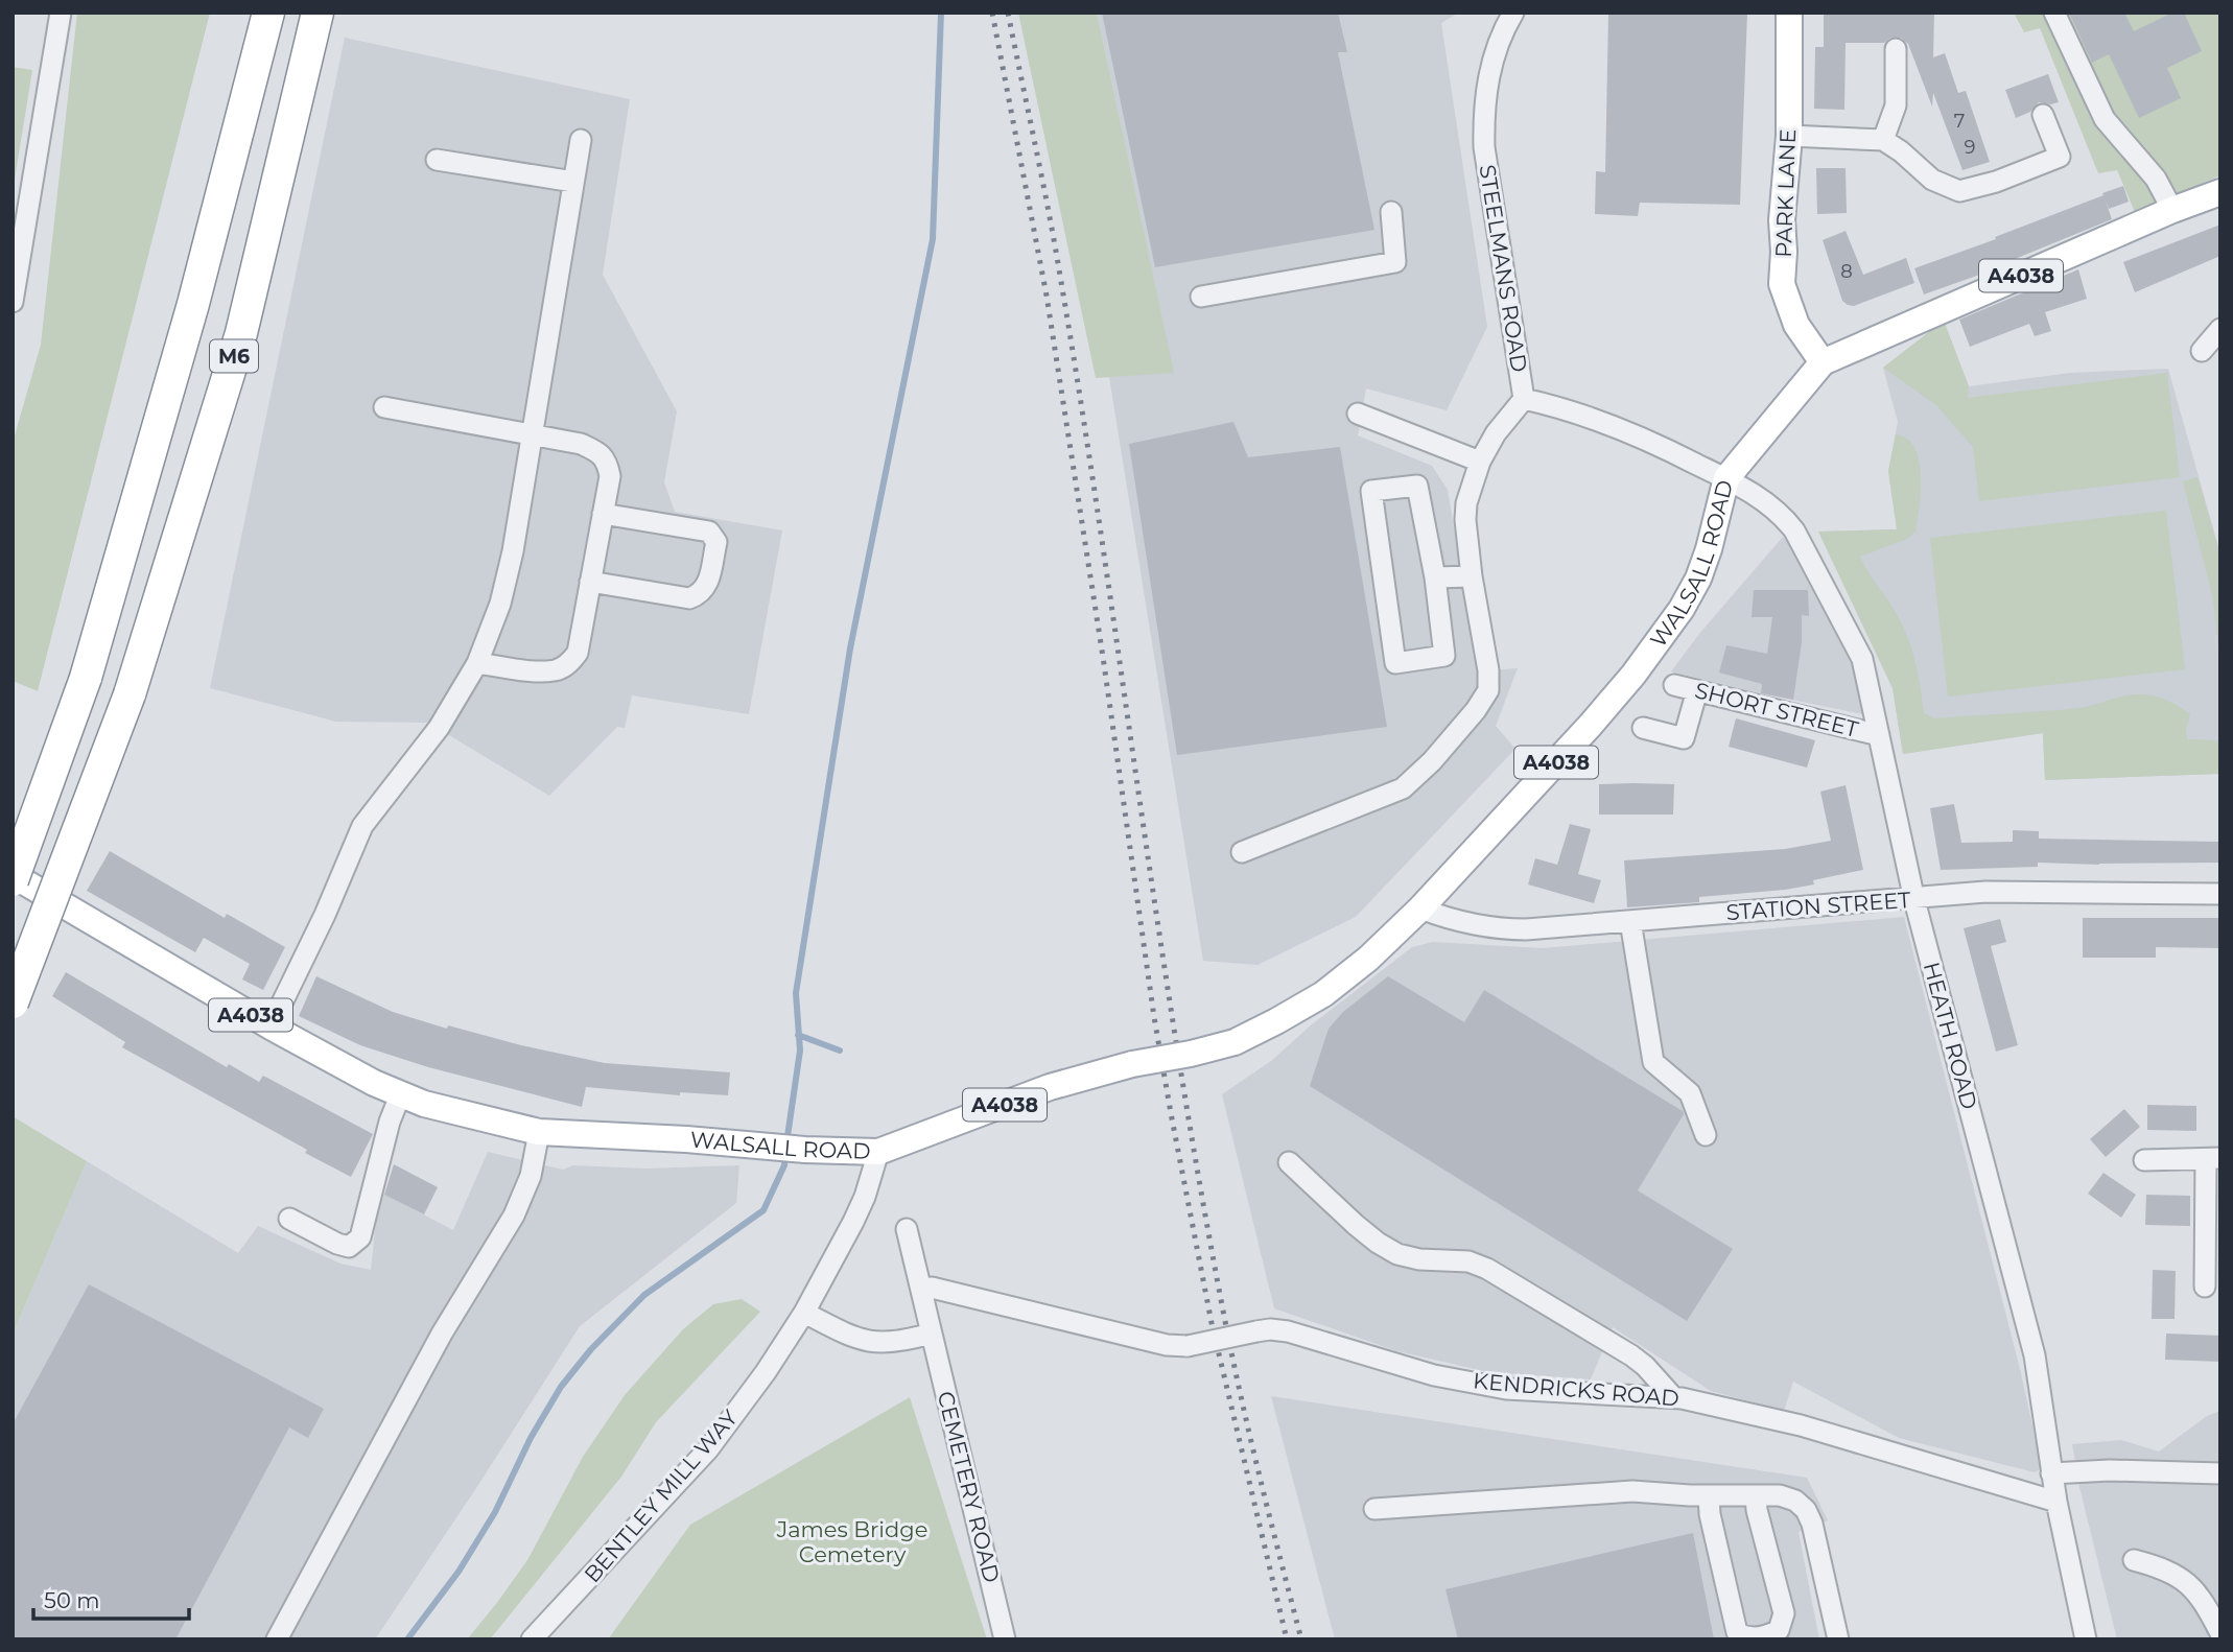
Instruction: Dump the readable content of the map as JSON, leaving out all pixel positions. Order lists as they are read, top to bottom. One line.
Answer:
{"streets":{"highway":["M6"],"main road":["PARK LANE","A4038","WALSALL ROAD"],"street":["STEELMANS ROAD","SHORT STREET","STATION STREET","HEATH ROAD","KENDRICKS ROAD","CEMETERY ROAD","BENTLEY MILL WAY"]},"crossings":[["PARK LANE","WALSALL ROAD"],["STEELMANS ROAD","WALSALL ROAD"],["STEELMANS ROAD","HEATH ROAD"],["A4038","WALSALL ROAD"],["WALSALL ROAD","STATION STREET"],["WALSALL ROAD","HEATH ROAD"],["WALSALL ROAD","BENTLEY MILL WAY"],["SHORT STREET","HEATH ROAD"],["STATION STREET","HEATH ROAD"],["HEATH ROAD","KENDRICKS ROAD"],["KENDRICKS ROAD","CEMETERY ROAD"]],"parks":["James Bridge Cemetery"],"house_numbers":["7","9","8"],"scale_bar":"50 m"}
